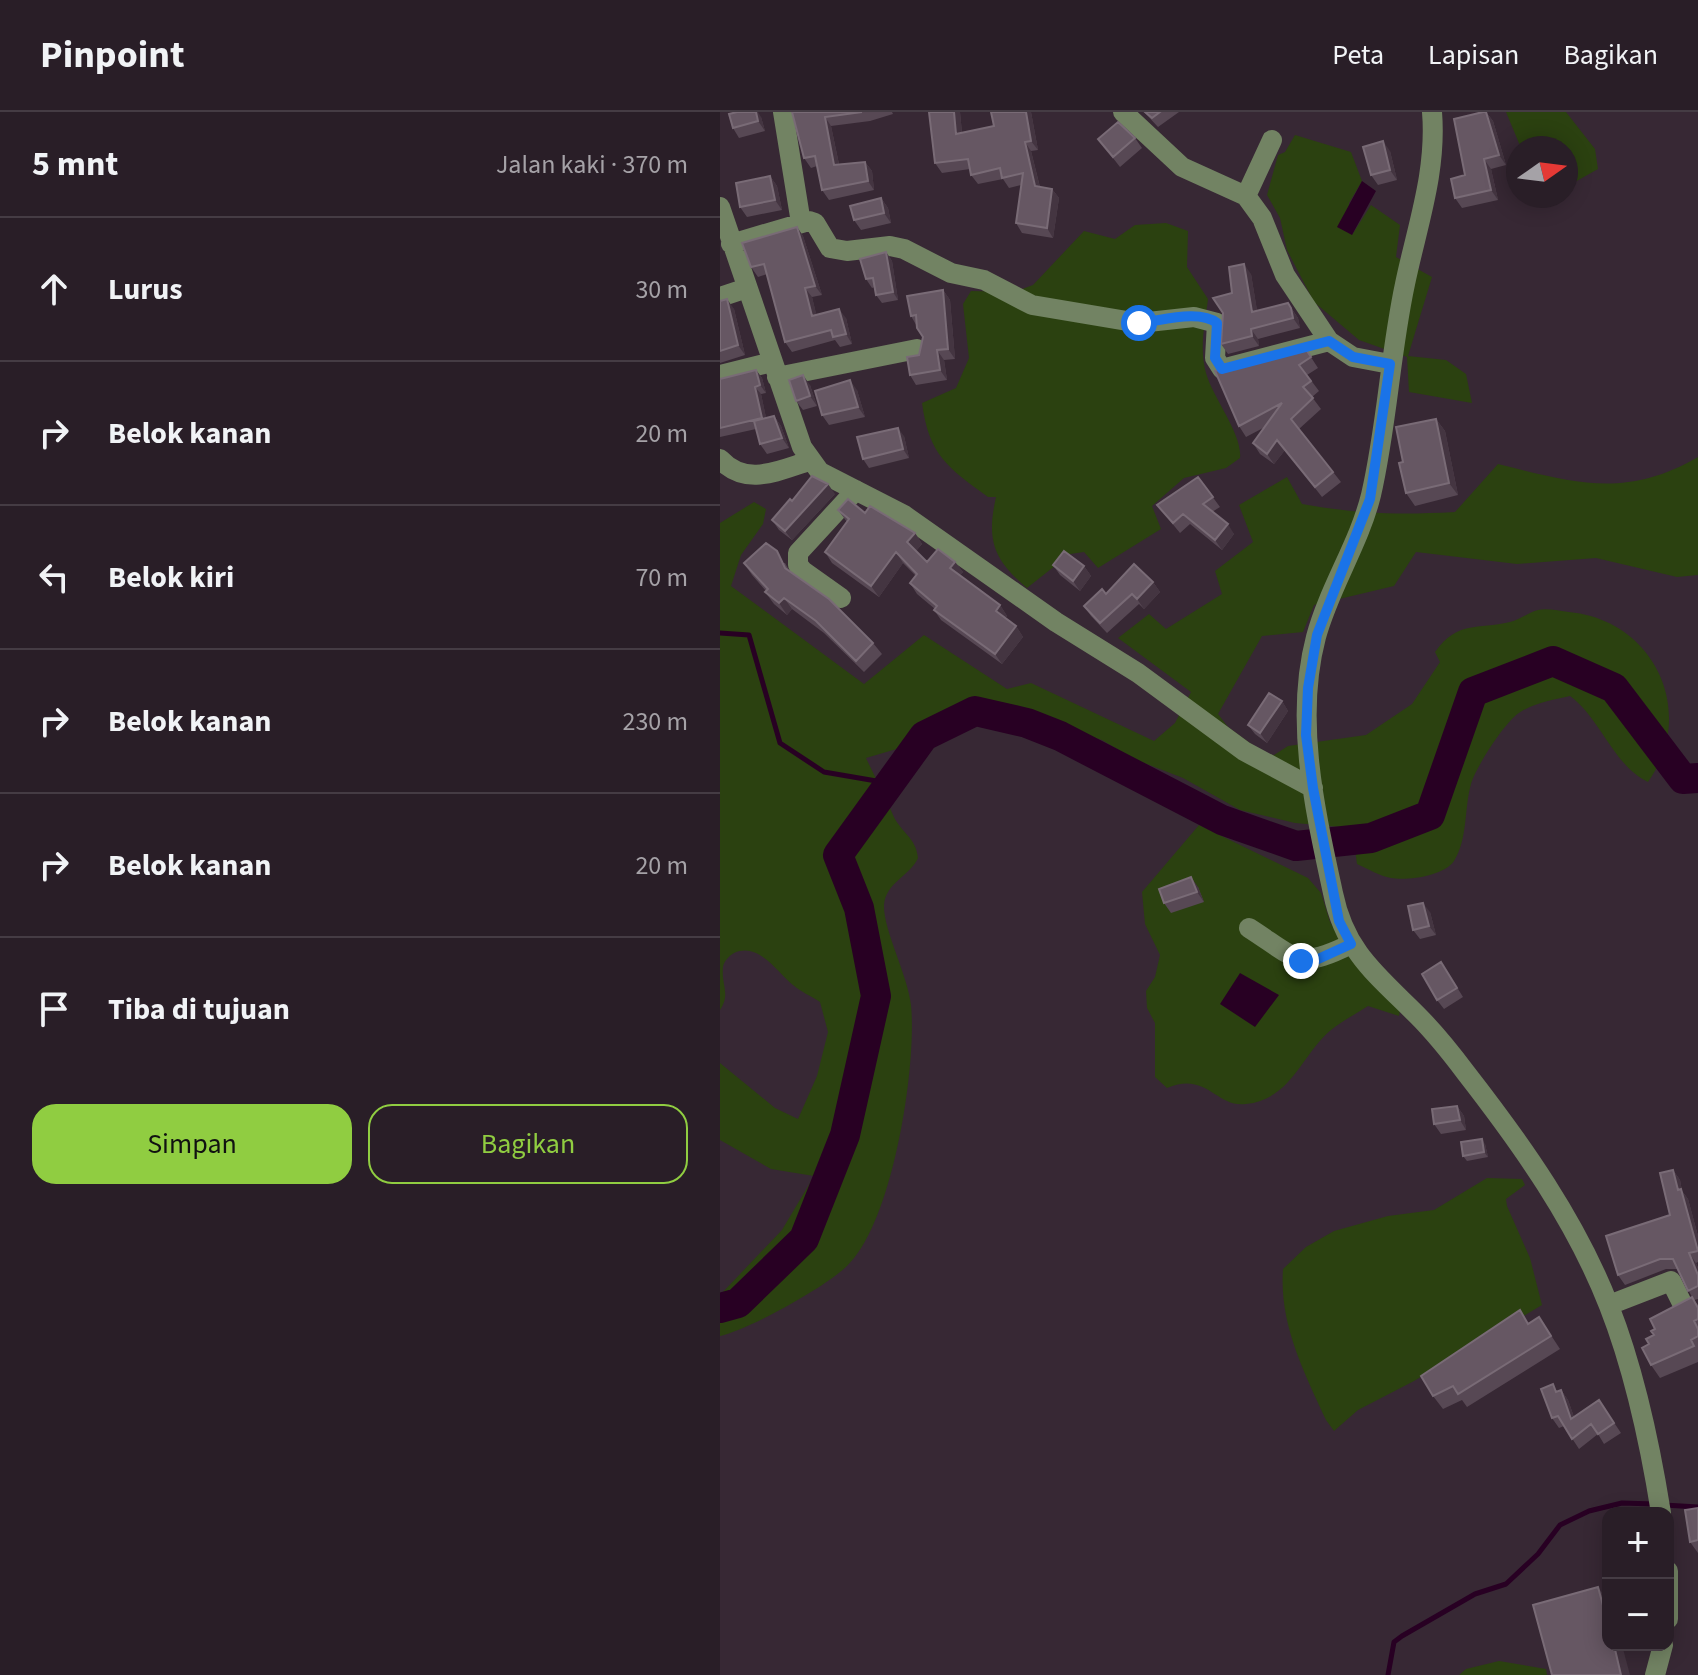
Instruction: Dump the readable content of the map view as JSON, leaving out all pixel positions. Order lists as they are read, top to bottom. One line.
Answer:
{"north":"right","page":{"header":"Pinpoint","nav":["Peta","Lapisan","Bagikan"],"heading":["5 mnt","Jalan kaki · 370 m"],"list":[["Lurus","30 m"],["Belok kanan","20 m"],["Belok kiri","70 m"],["Belok kanan","230 m"],["Belok kanan","20 m"],"Tiba di tujuan"],"buttons":["Simpan","Bagikan"],"map_buttons":["+","−"]}}
